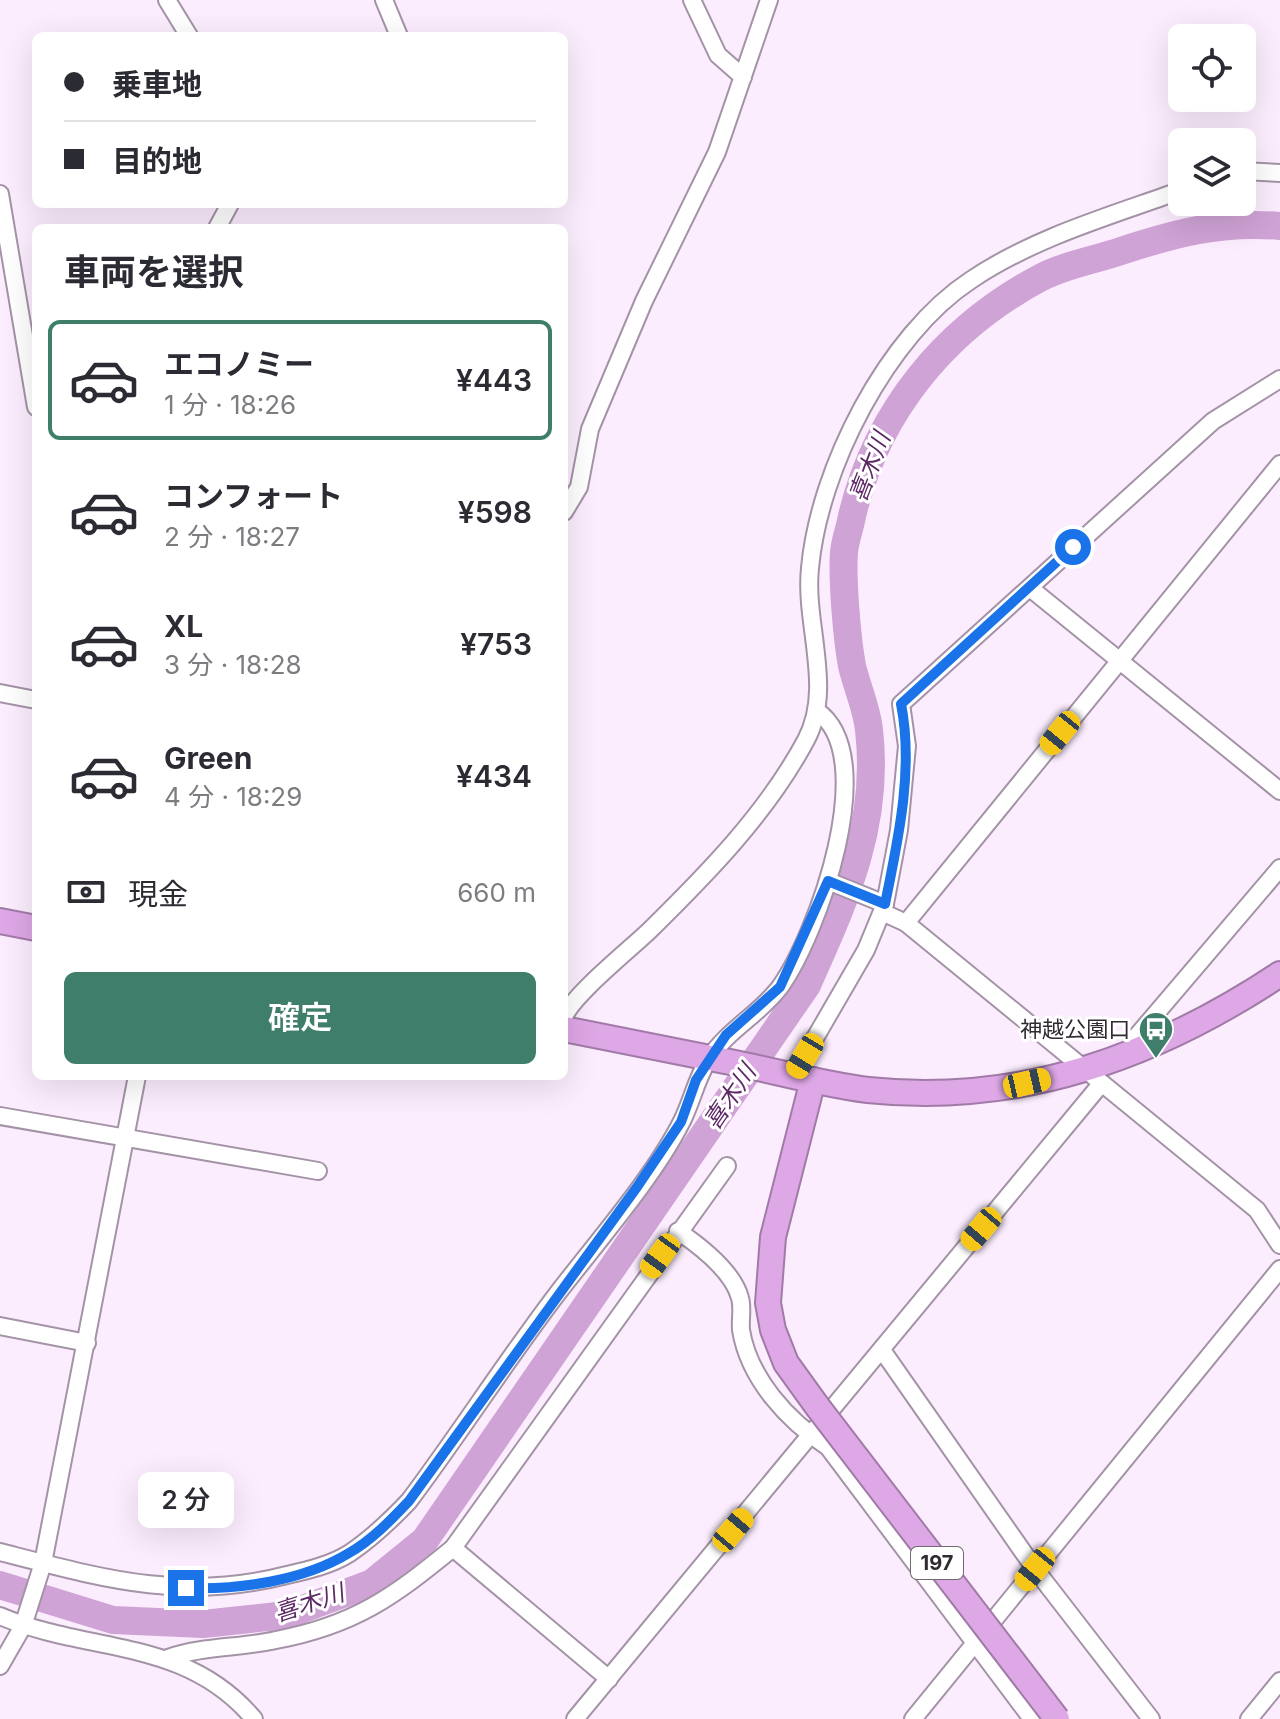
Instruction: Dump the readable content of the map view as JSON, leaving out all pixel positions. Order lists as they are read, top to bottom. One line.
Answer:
{"streets":{"highway":["197"]},"water":["喜木川"],"places":{"bus stop":["神越公園口"]},"page":{"banner":["乗車地","目的地"],"heading":"車両を選択","list":[{"name":"エコノミー","note":"1 分 · 18:26","value":"¥443"},{"name":"コンフォート","note":"2 分 · 18:27","value":"¥598"},{"name":"XL","note":"3 分 · 18:28","value":"¥753"},{"name":"Green","note":"4 分 · 18:29","value":"¥434"}],"pay":["現金","660 m"],"buttons":"確定","bubble":"2 分"}}
